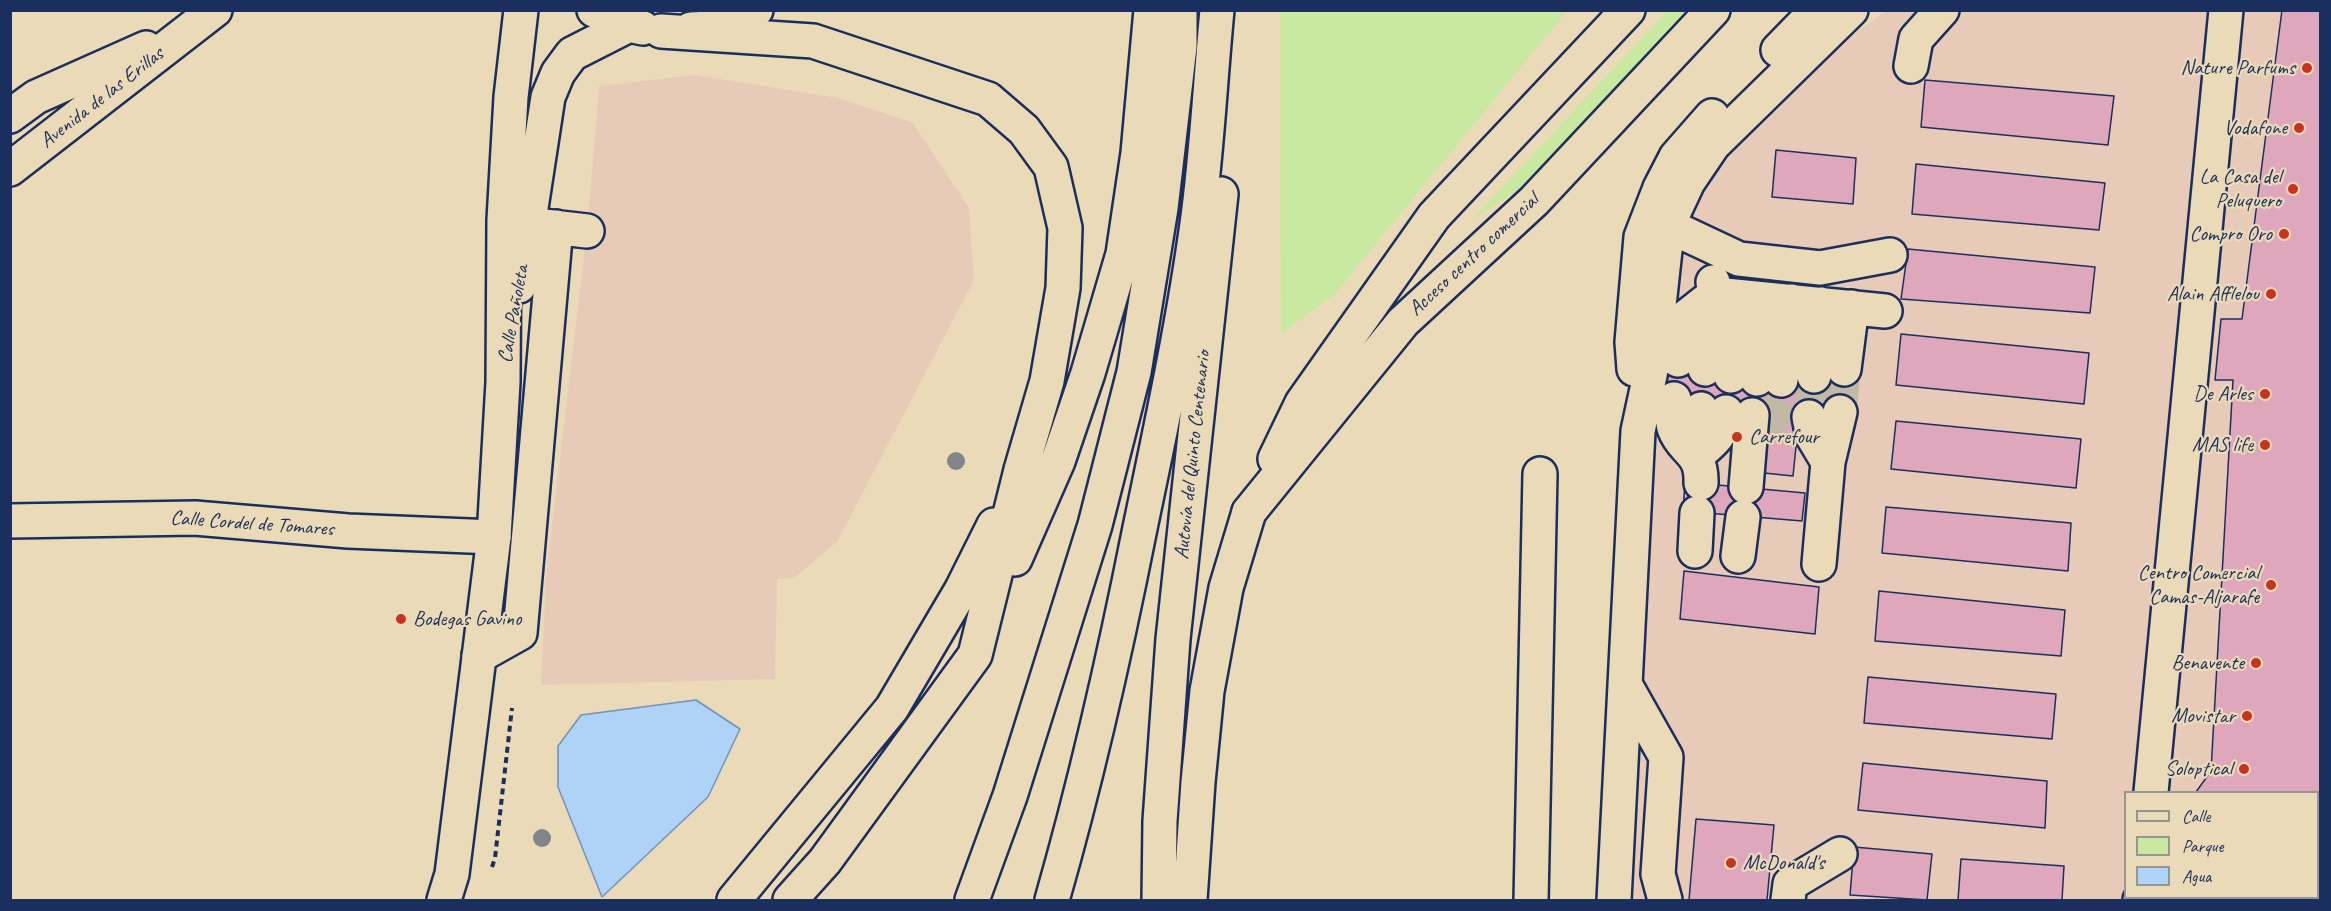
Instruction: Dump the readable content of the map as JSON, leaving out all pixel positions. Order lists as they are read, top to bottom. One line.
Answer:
{"streets":{"main road":["Avenida de las Erillas","Acceso centro comercial","Calle Pañoleta","Autovía del Quinto Centenario","Calle Cordel de Tomares"]},"crossings":[["Calle Pañoleta","Calle Cordel de Tomares"]],"places":["Nature Parfums","Vodafone","La Casa del Peluquero","Compro Oro","Alain Afflelou","De Arles","Carrefour","MAS life","Centro Comercial Camas-Aljarafe","Bodegas Gavino","Benavente","Movistar","Soloptical","McDonald's"],"legend":["Calle","Parque","Agua"]}
